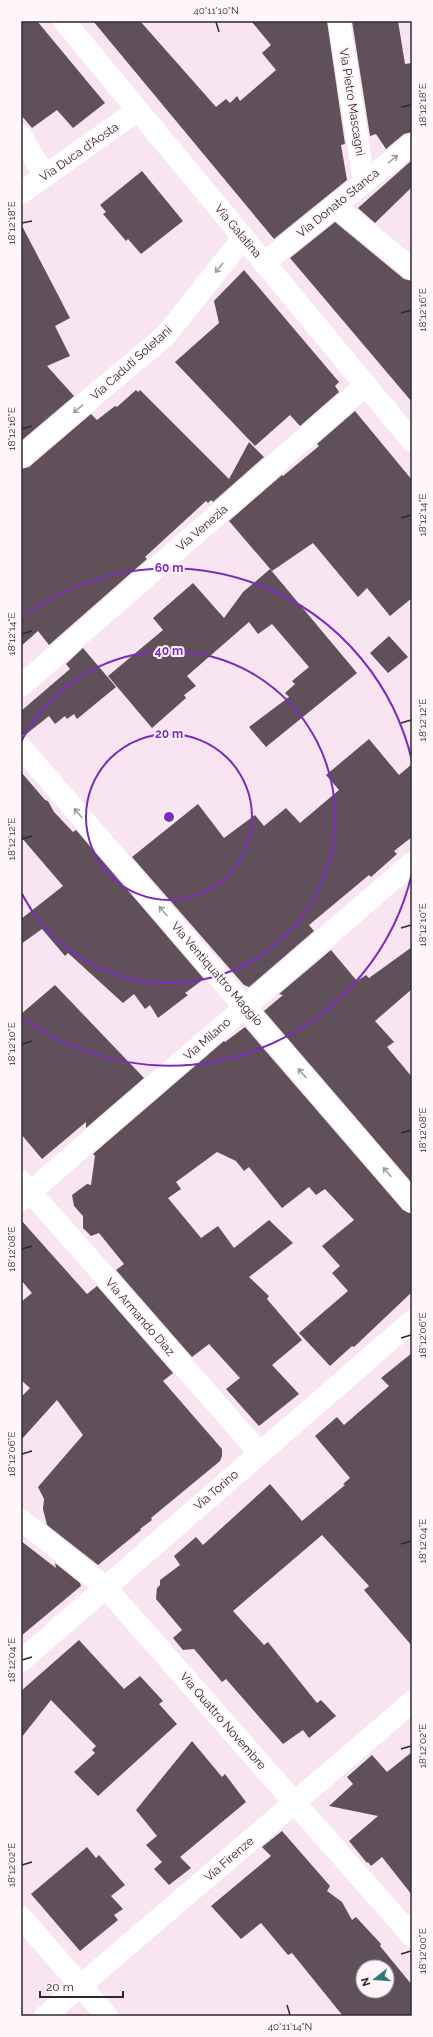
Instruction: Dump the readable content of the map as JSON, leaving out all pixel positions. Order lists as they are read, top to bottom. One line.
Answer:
{"streets":{"street":["Via Pietro Mascagni","Via Duca d'Aosta","Via Donato Stanca","Via Galatina","Via Caduti Soletani","Via Venezia","Via Ventiquattro Maggio","Via Milano","Via Armando Diaz","Via Torino","Via Quattro Novembre","Via Firenze"]},"crossings":[["Via Pietro Mascagni","Via Donato Stanca"],["Via Duca d'Aosta","Via Galatina"],["Via Donato Stanca","Via Galatina"],["Via Galatina","Via Caduti Soletani"],["Via Galatina","Via Venezia"],["Via Ventiquattro Maggio","Via Milano"],["Via Milano","Via Armando Diaz"],["Via Armando Diaz","Via Torino"],["Via Torino","Via Quattro Novembre"],["Via Quattro Novembre","Via Firenze"]],"one_way":["Via Caduti Soletani","Via Ventiquattro Maggio"],"scale_bar":"20 m","north":"left","coordinates":["40°11'10\"N","18°12'18\"E","18°12'16\"E","18°12'14\"E","18°12'12\"E","18°12'10\"E","18°12'08\"E","18°12'06\"E","18°12'04\"E","18°12'02\"E","18°12'00\"E","40°11'14\"N"],"rings":["60 m","40 m","20 m"]}
